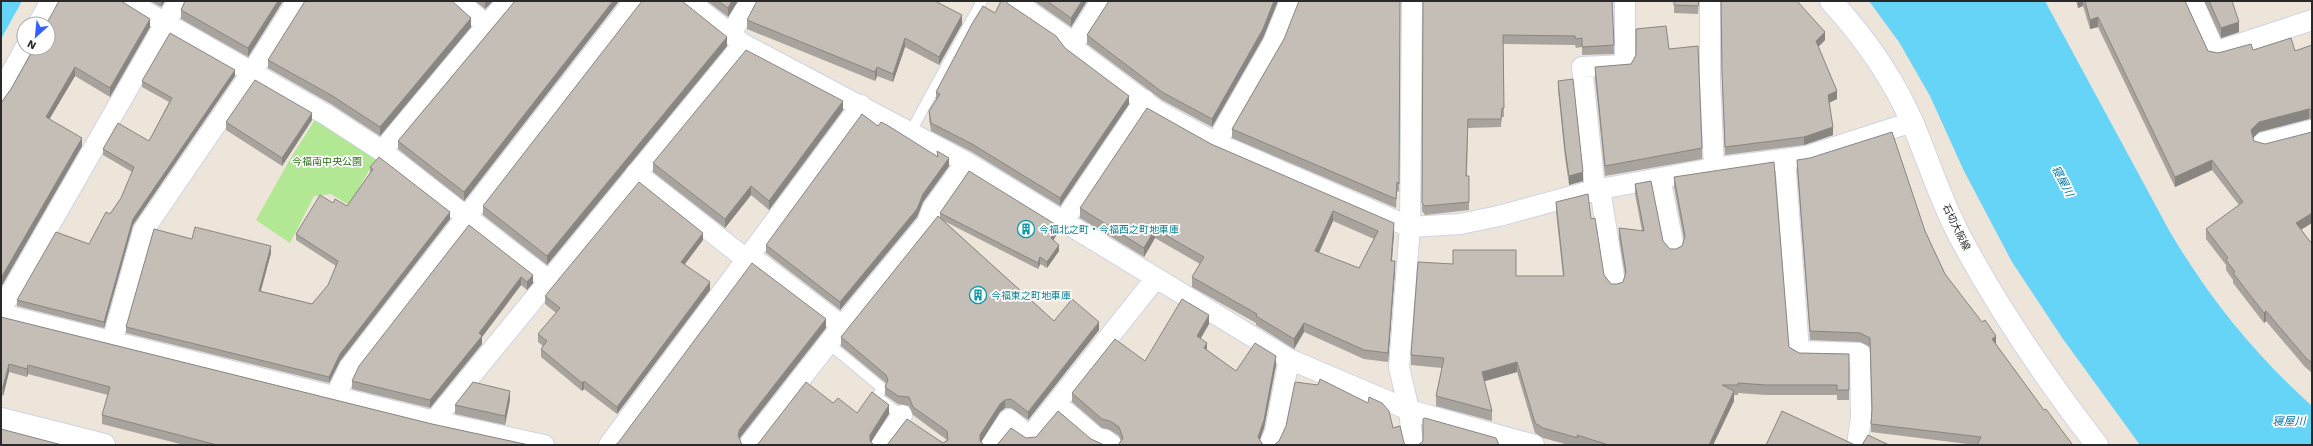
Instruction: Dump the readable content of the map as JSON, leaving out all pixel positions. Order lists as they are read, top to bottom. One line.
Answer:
{"streets":{"main road":["石切大阪線"]},"water":["寝屋川"],"parks":["今福南中央公園"],"places":{"building":["今福北之町・今福西之町地車庫","今福東之町地車庫"]},"north":"bottom left"}
